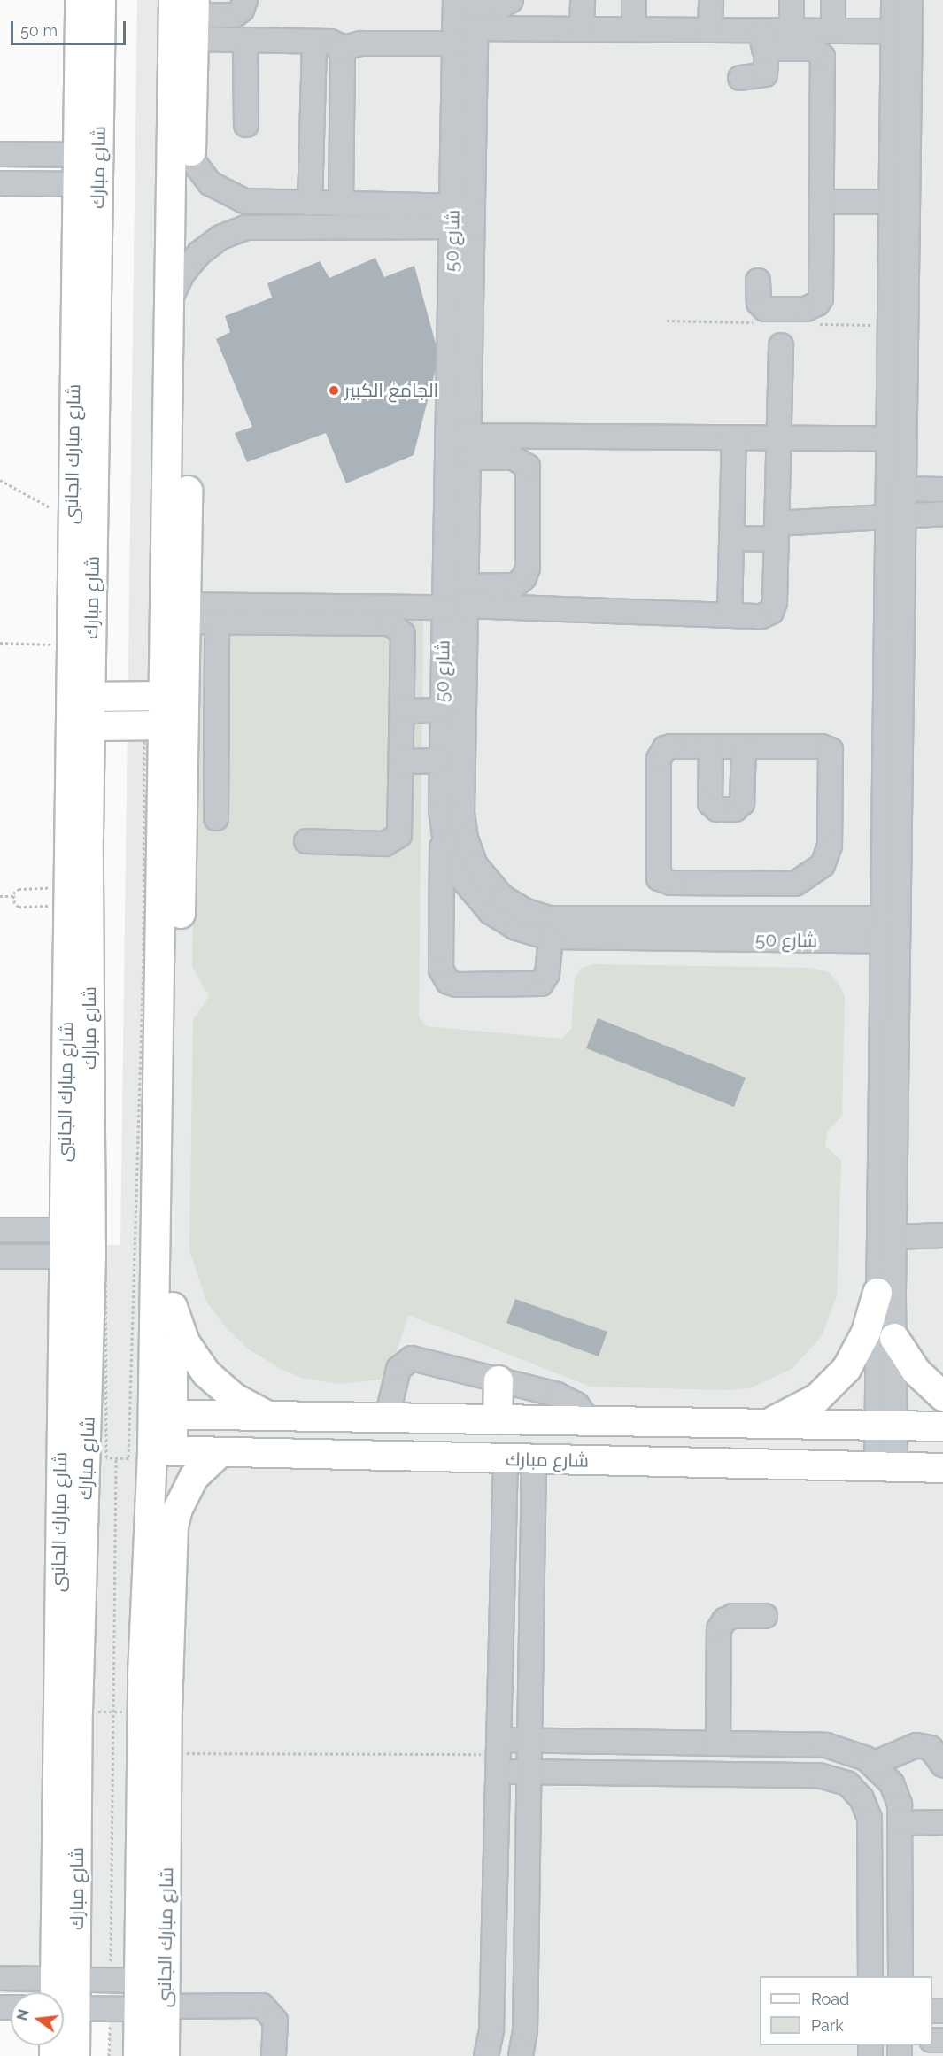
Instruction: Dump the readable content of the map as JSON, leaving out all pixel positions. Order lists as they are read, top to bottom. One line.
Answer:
{"streets":{"main road":["شارع مبارك","شارع مبارك الجانبى"],"street":["شارع 50"]},"crossings":[["شارع مبارك","شارع مبارك الجانبى"]],"places":["الجامع الكبير"],"legend":["Road","Park"],"scale_bar":"50 m","north":"left"}
